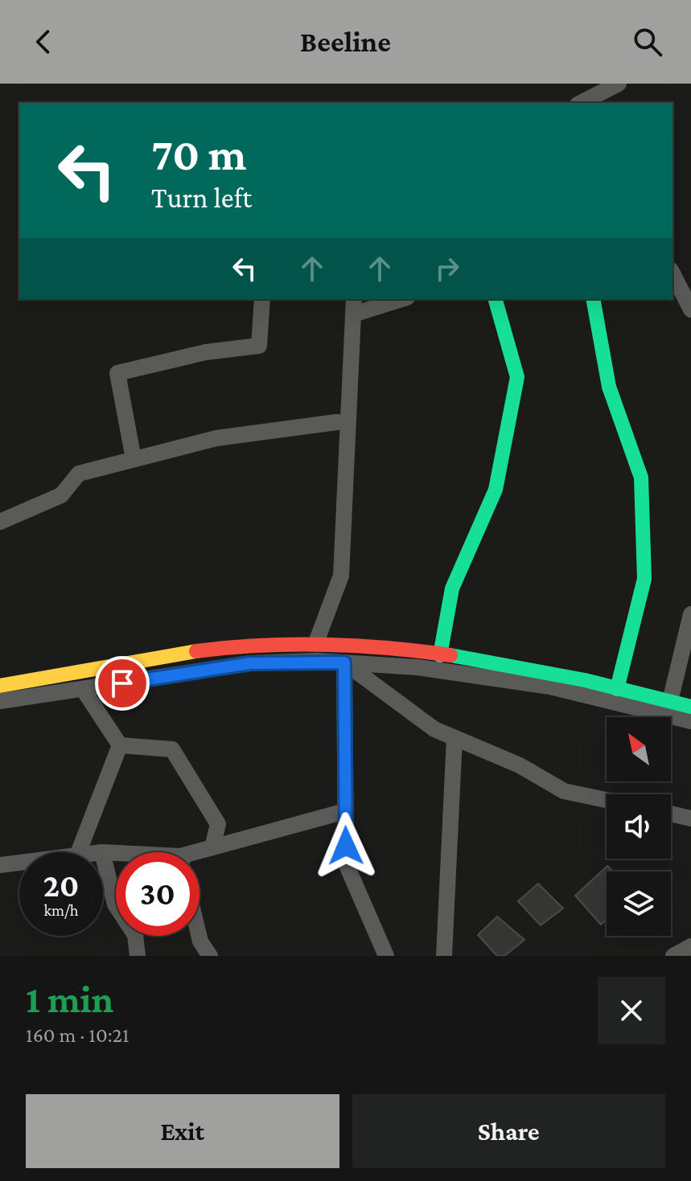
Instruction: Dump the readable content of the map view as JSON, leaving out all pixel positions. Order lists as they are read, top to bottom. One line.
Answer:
{"north":"top left","page":{"header":"Beeline","turn":["70 m","Turn left"],"speed":"20 km/h","limit":"30","heading":["1 min","160 m · 10:21"],"buttons":["Exit","Share"]}}
